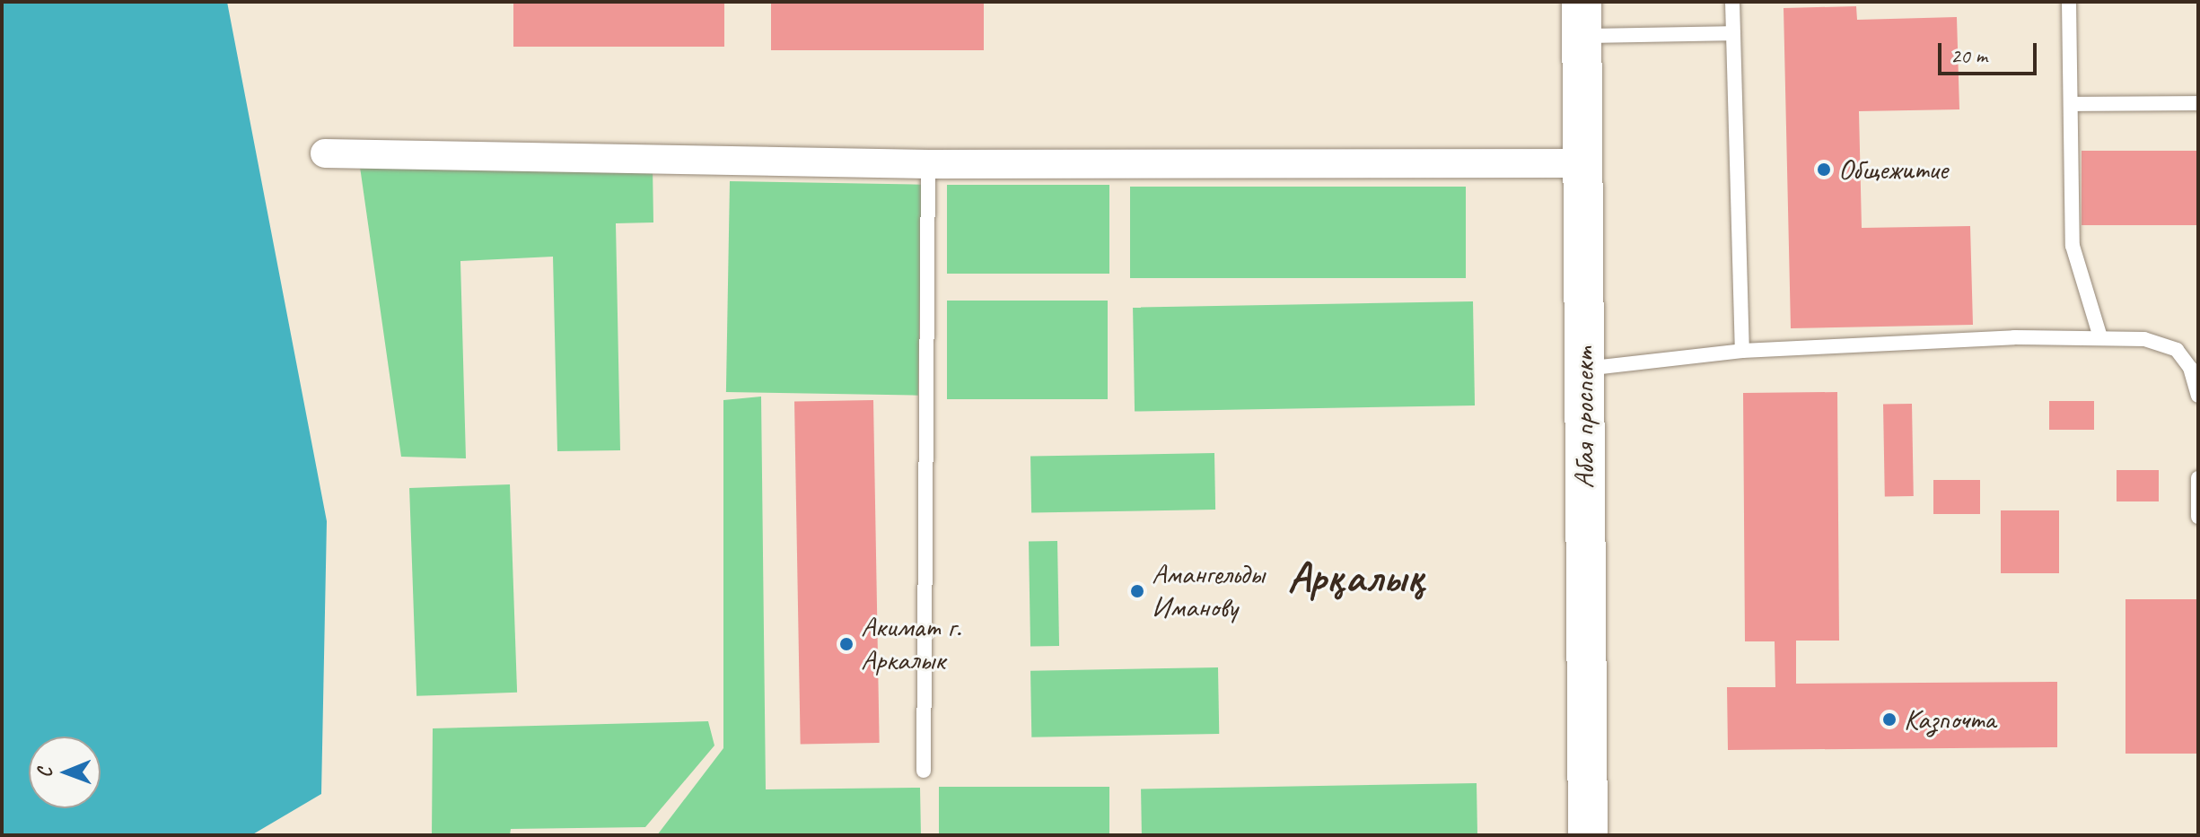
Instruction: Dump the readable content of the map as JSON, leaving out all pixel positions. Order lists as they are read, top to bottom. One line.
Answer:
{"streets":{"street":["Абая проспект"]},"districts":["Арқалық"],"places":["Общежитие","Амангельды Иманову","Акимат г. Аркалык","Казпочта"],"scale_bar":"20 m","north":"left"}
